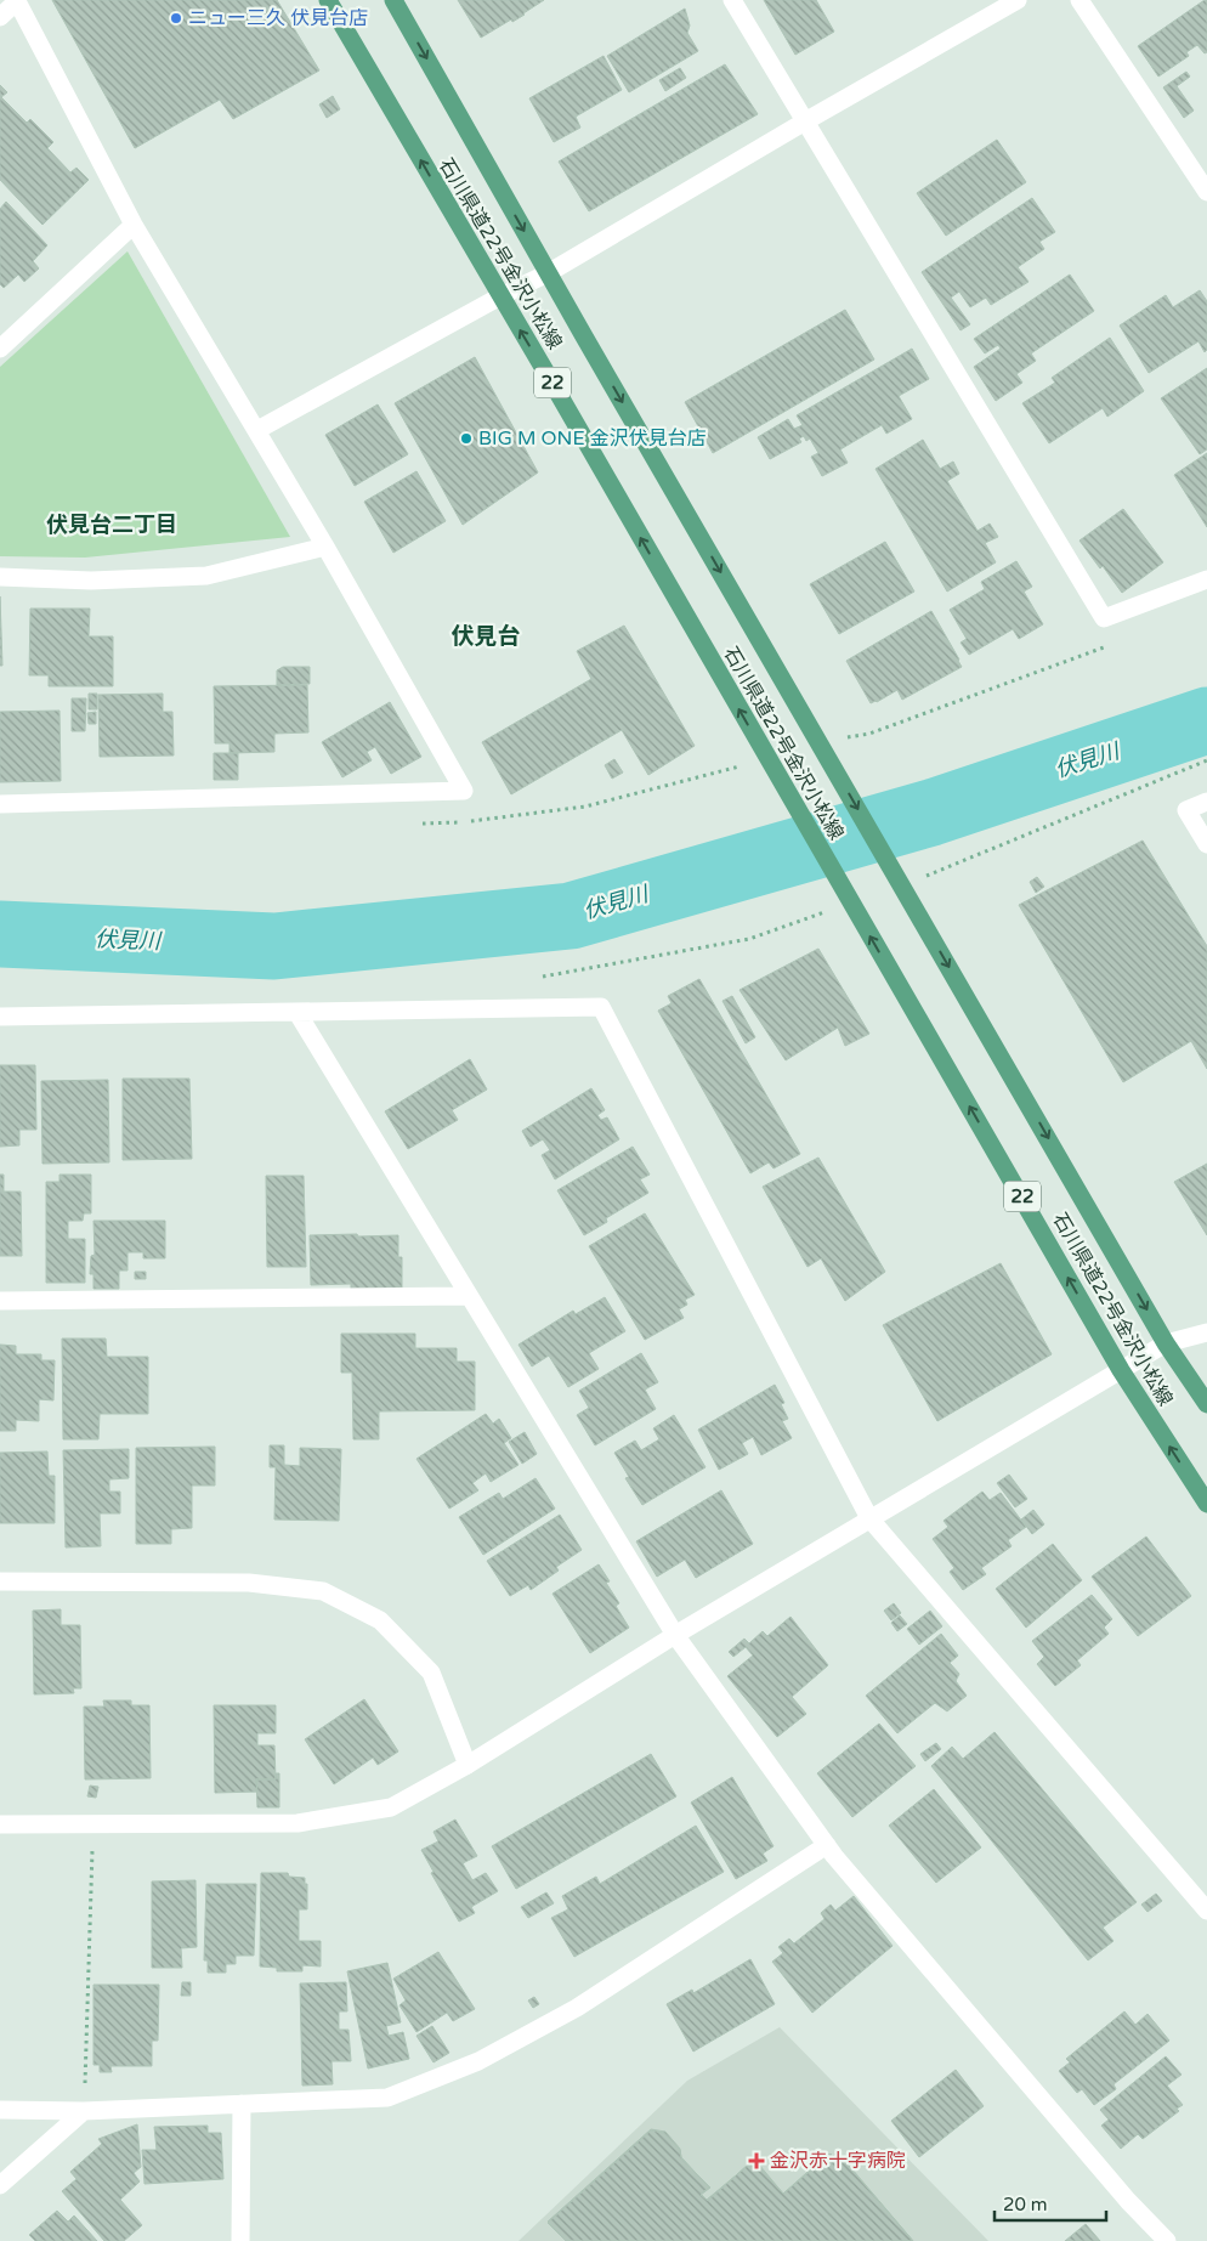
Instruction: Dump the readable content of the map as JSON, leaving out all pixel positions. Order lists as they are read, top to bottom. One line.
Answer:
{"streets":{"main road":["石川県道22号金沢小松線","22"]},"districts":["伏見台二丁目","伏見台"],"water":["伏見川"],"places":{"other":["ニュー三久 伏見台店","BIG M ONE 金沢伏見台店"],"health":["金沢赤十字病院"]},"scale_bar":"20 m"}
